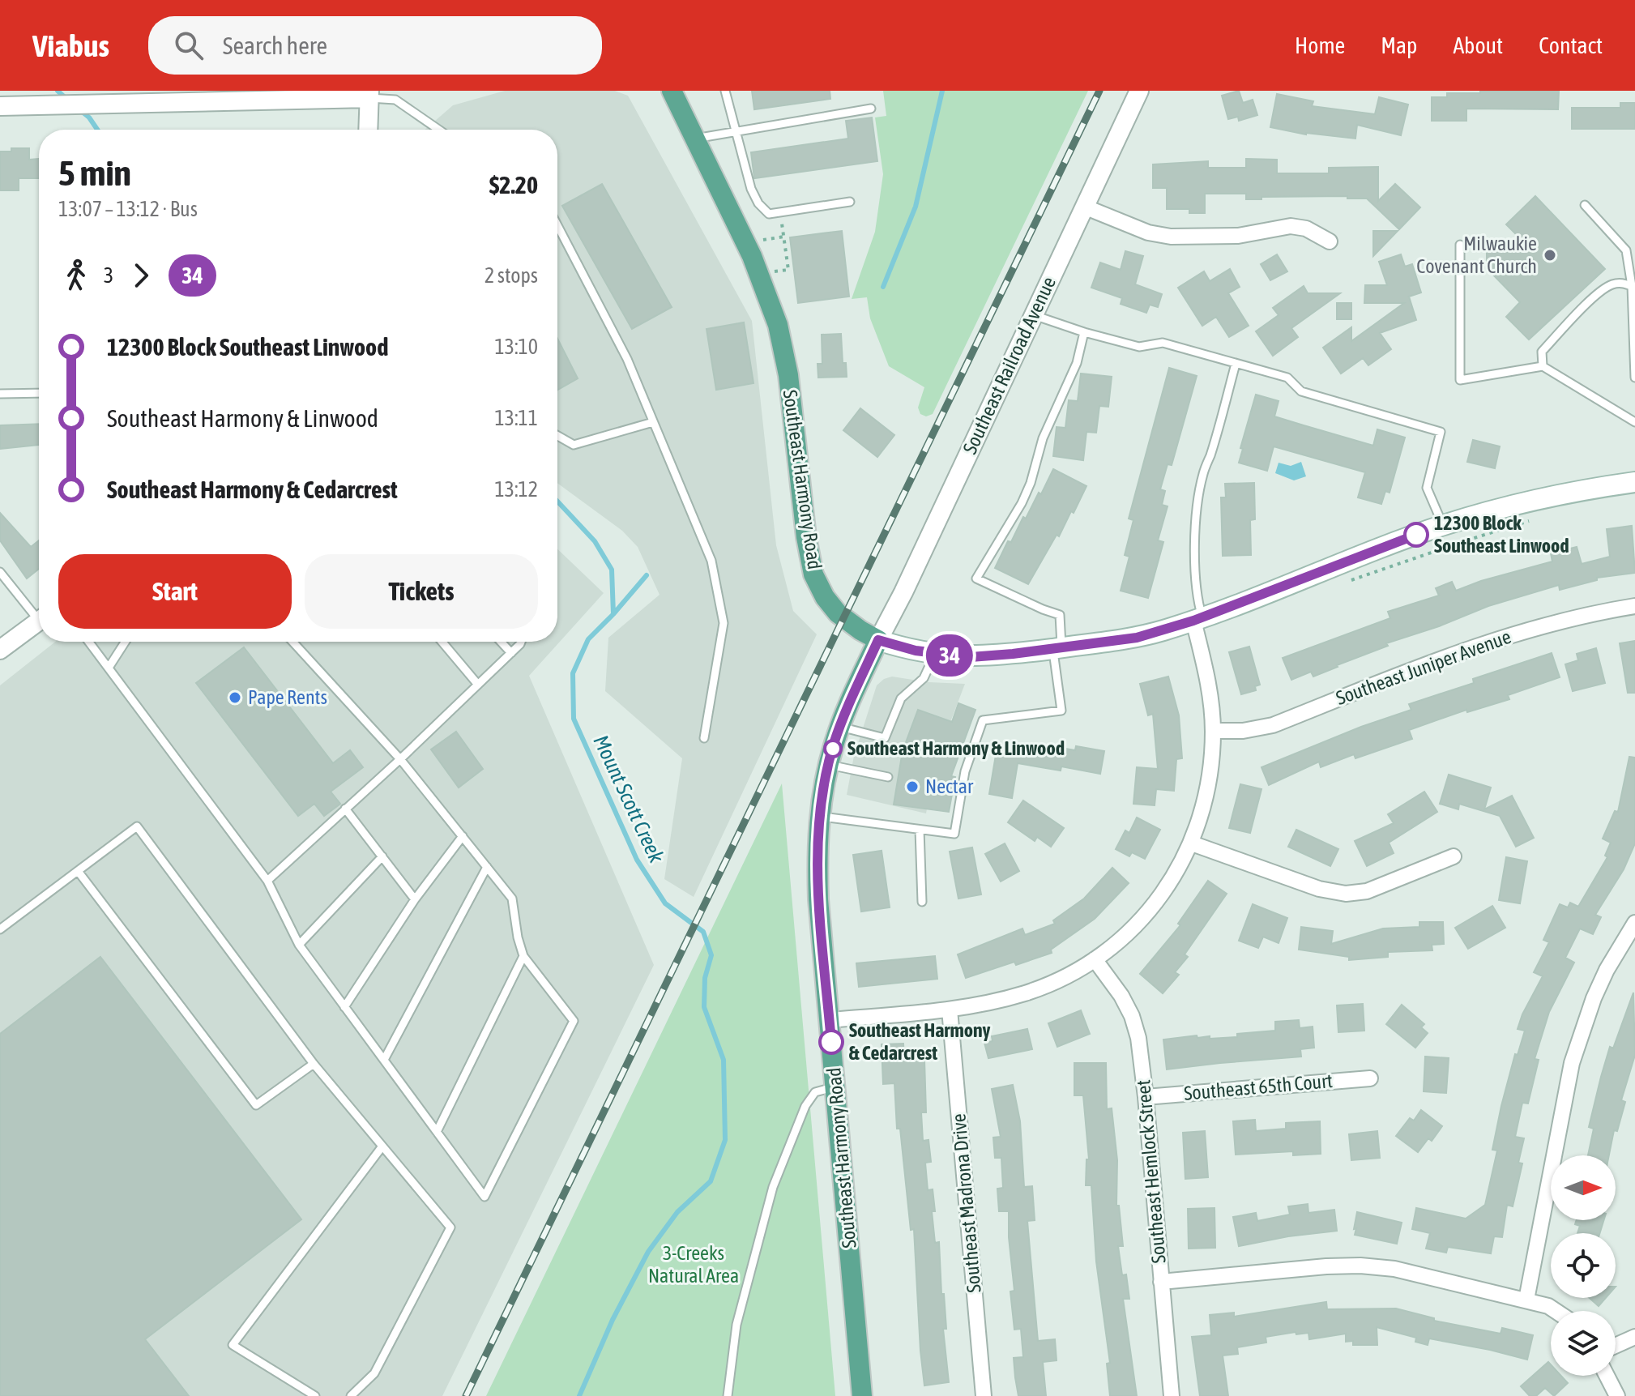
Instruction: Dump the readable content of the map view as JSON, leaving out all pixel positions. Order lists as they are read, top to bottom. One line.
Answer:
{"streets":{"main road":["Southeast Harmony Road"],"street":["Southeast Railroad Avenue","Southeast Juniper Avenue","Southeast 65th Court","Southeast Hemlock Street","Southeast Madrona Drive"]},"crossings":[["Southeast Railroad Avenue","Southeast Harmony Road"],["Southeast 65th Court","Southeast Hemlock Street"]],"water":["Mount Scott Creek"],"parks":["3-Creeks Natural Area"],"places":["Milwaukie Covenant Church","12300 Block Southeast Linwood","Pape Rents","Southeast Harmony & Linwood","Nectar","Southeast Harmony & Cedarcrest"],"lines":["bus line 34"],"north":"right","page":{"header":"Viabus","search":"Search here","nav":["Home","Map","About","Contact"],"on_map":"34","heading":["5 min","13:07 – 13:12 · Bus","$2.20"],"legs":["3","34","2 stops"],"list":[{"name":"12300 Block Southeast Linwood","value":"13:10"},{"name":"Southeast Harmony & Linwood","value":"13:11"},{"name":"Southeast Harmony & Cedarcrest","value":"13:12"}],"buttons":["Start","Tickets"]}}
